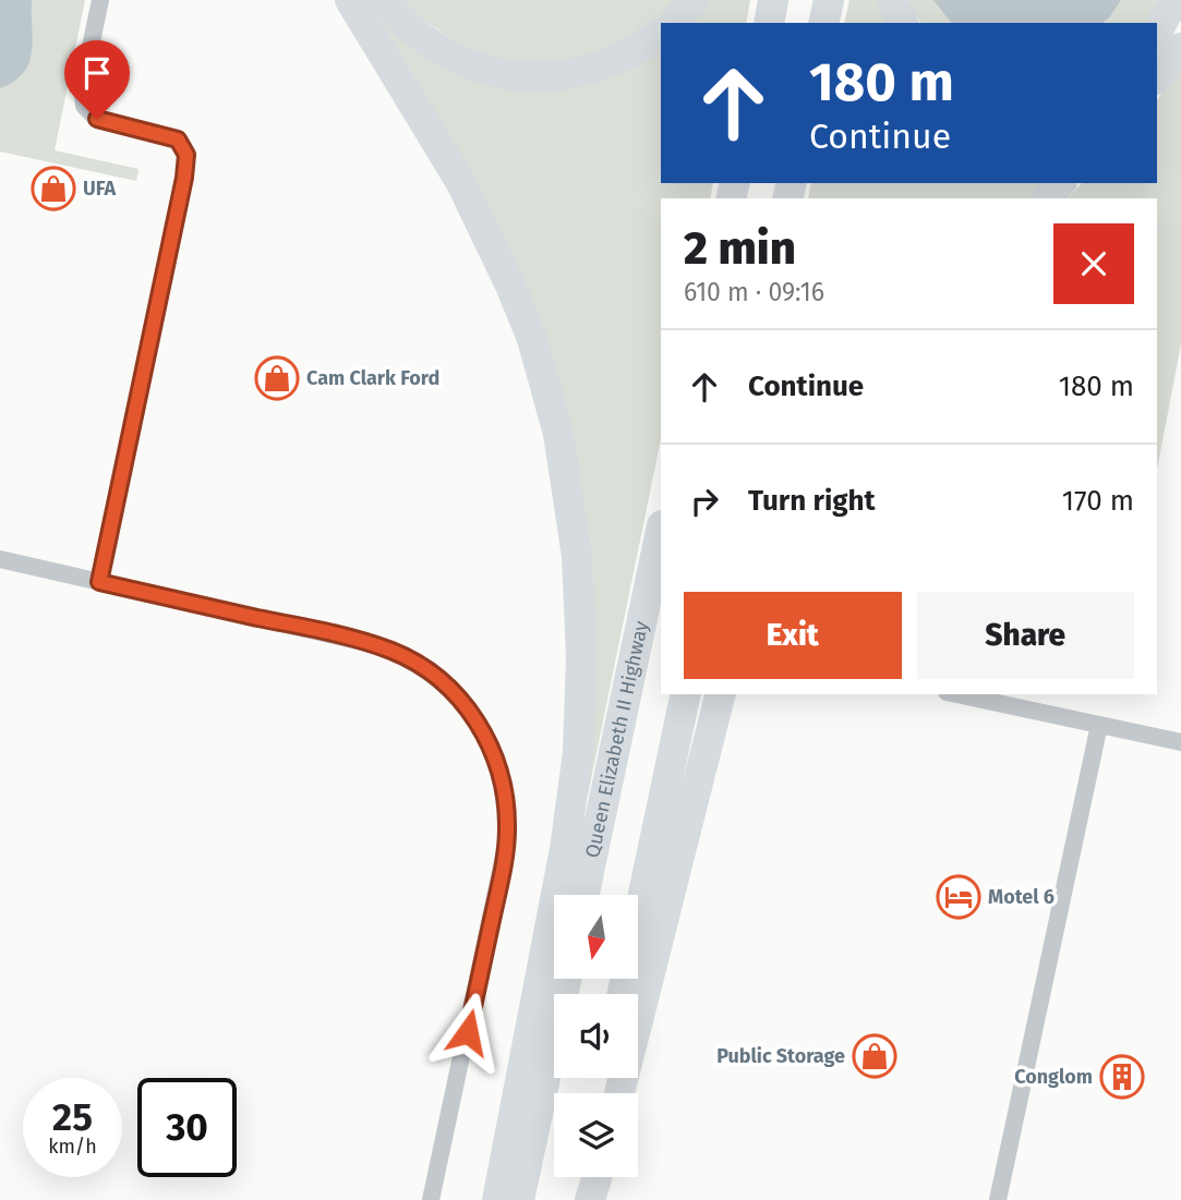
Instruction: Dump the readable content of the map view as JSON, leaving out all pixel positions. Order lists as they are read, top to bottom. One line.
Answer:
{"streets":{"highway":["Queen Elizabeth II Highway"]},"places":{"shop":["UFA","Cam Clark Ford","Public Storage"],"hotel":["Motel 6"],"building":["Conglom"]},"north":"bottom","page":{"turn":["180 m","Continue"],"heading":["2 min","610 m · 09:16"],"list":[{"name":"Continue","value":"180 m"},{"name":"Turn right","value":"170 m"}],"buttons":["Exit","Share"],"speed":"25 km/h","limit":"30"}}
